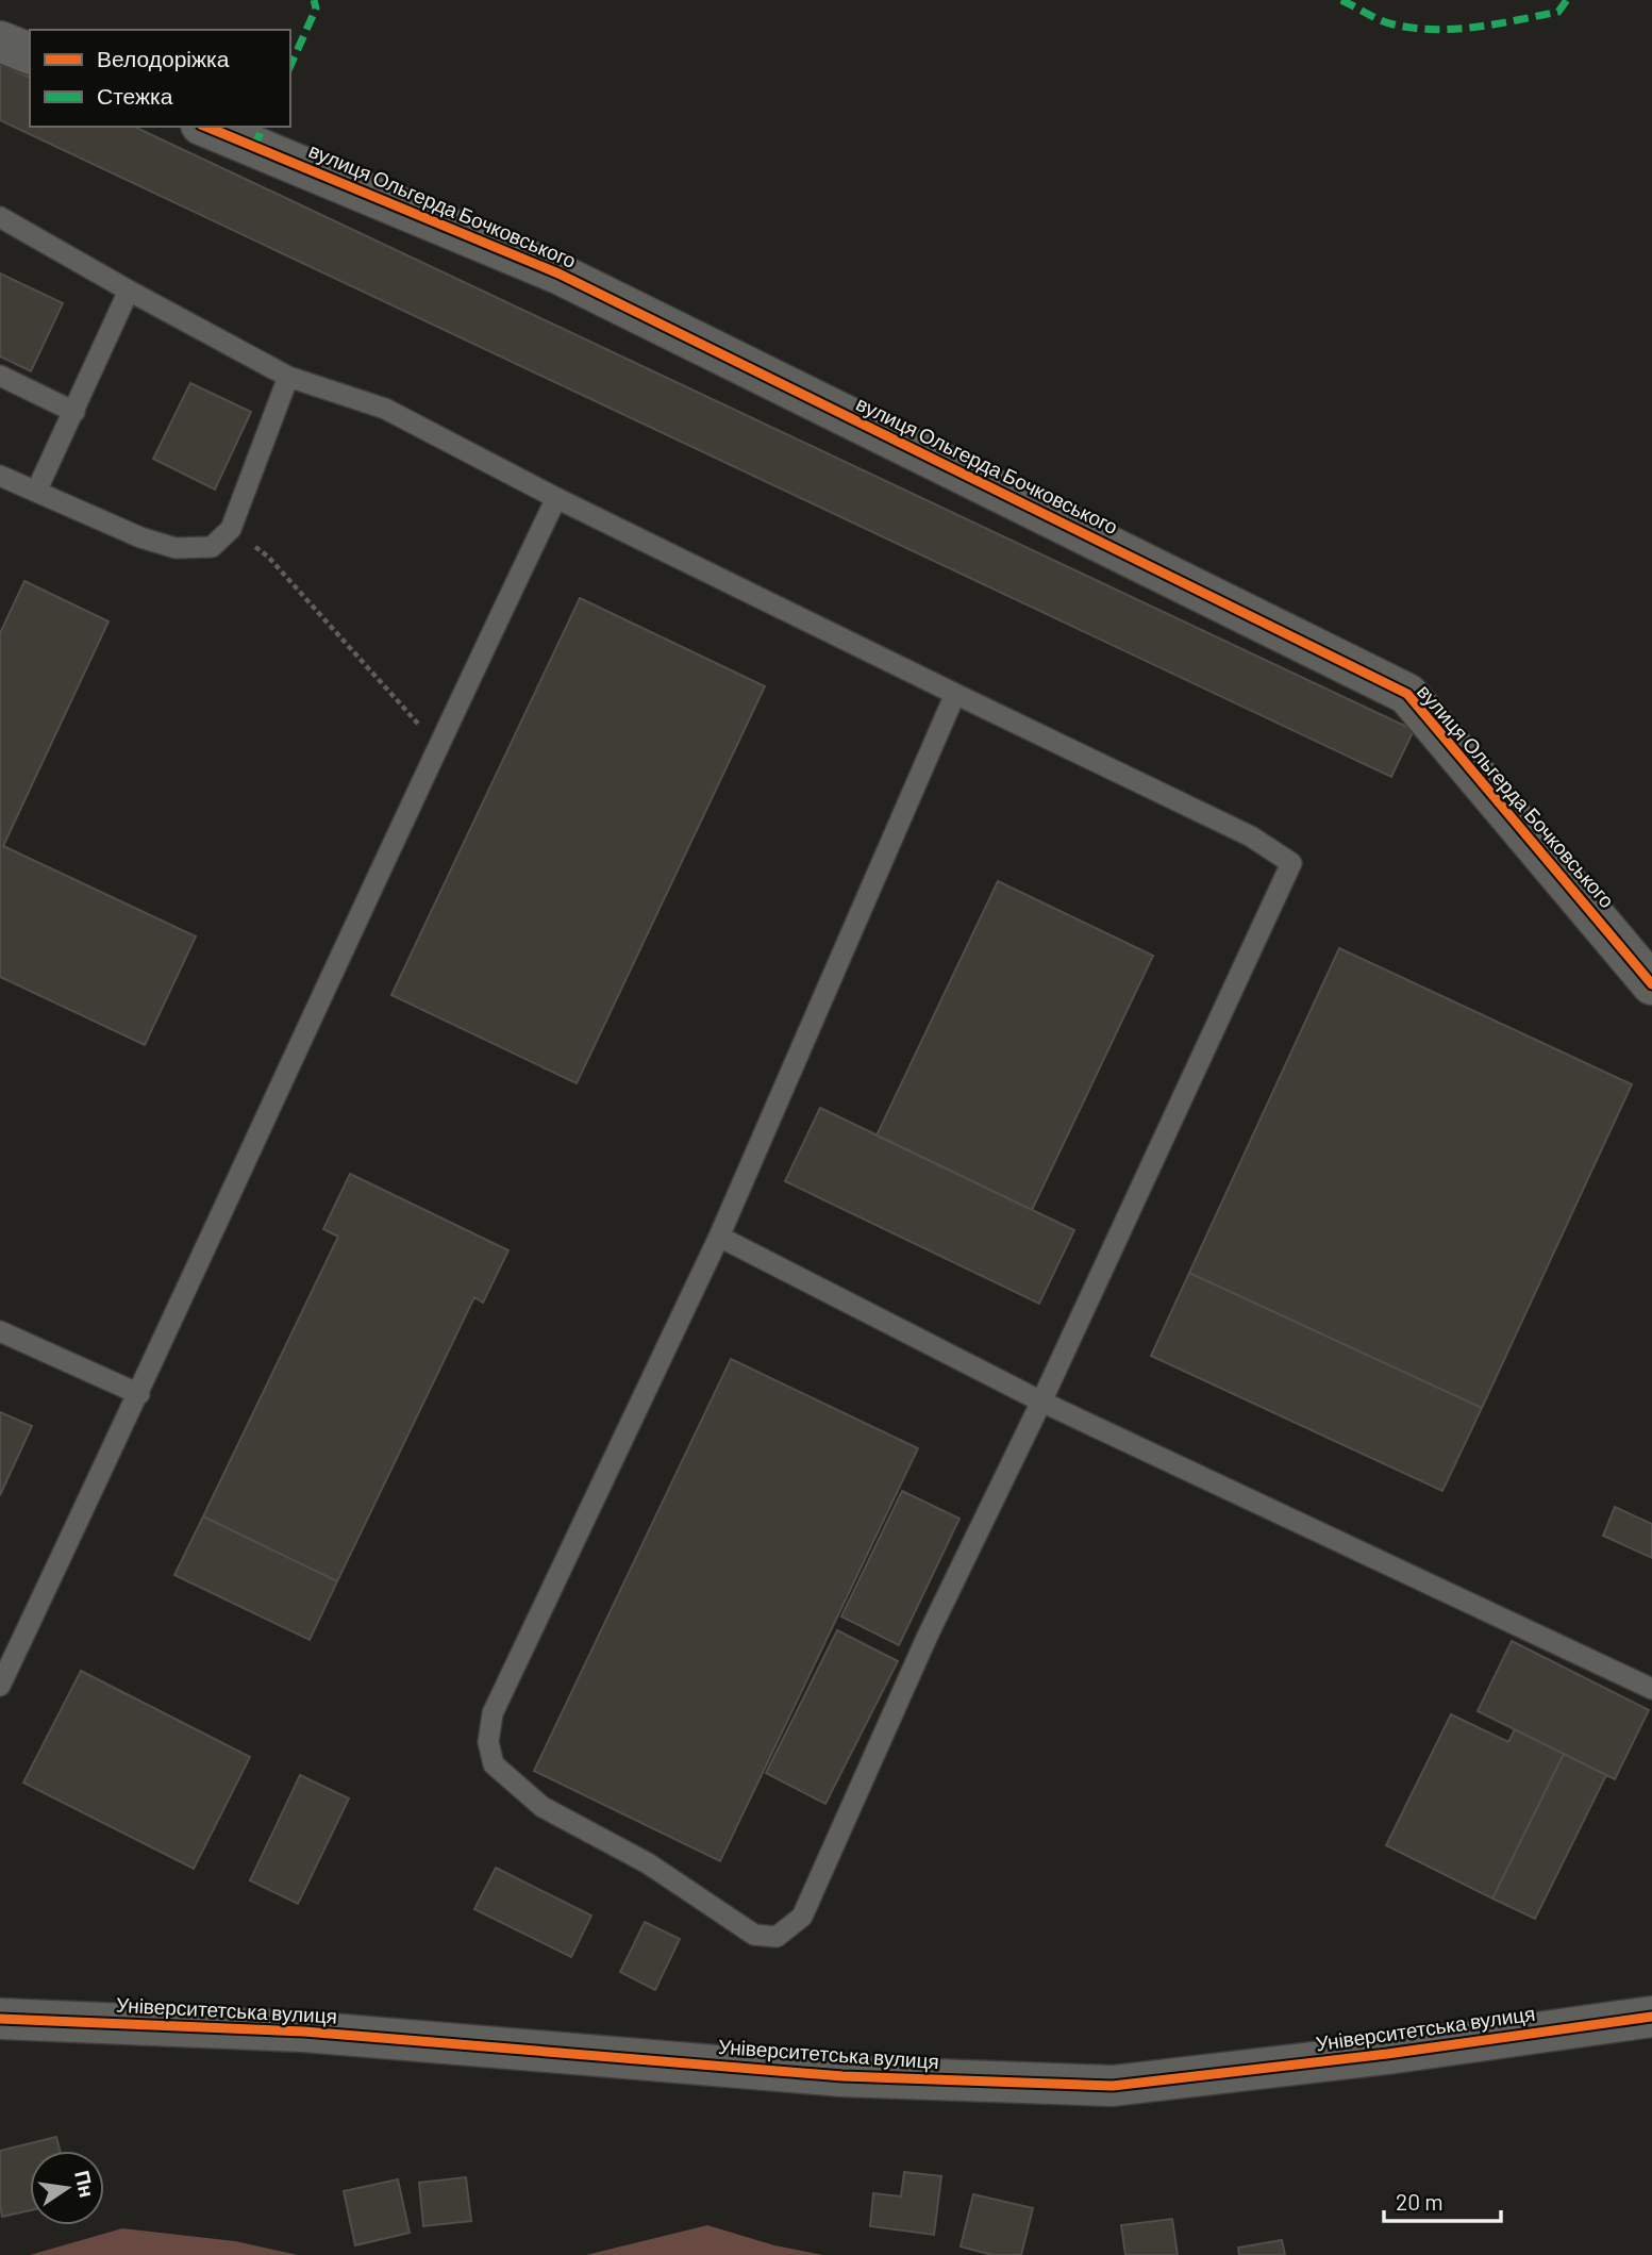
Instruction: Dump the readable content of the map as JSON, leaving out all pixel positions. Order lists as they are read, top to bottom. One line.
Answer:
{"streets":{"street":["вулиця Ольгерда Бочковського","Університетська вулиця"]},"legend":["Велодоріжка","Стежка"],"scale_bar":"20 m","north":"right"}
